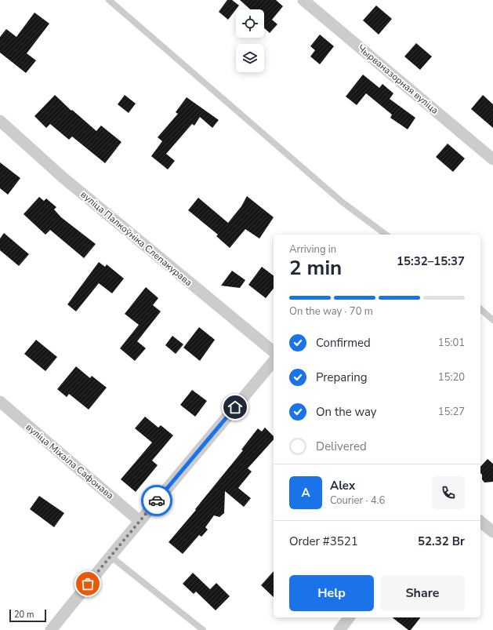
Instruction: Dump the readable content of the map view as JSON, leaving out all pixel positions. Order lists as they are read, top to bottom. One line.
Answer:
{"streets":{"street":["Чырваназорная вуліца","вуліца Палкоўніка Слепакурава","вуліца Міхаіла Сафонава"]},"scale_bar":"20 m","page":{"heading":["2 min","Arriving in","15:32–15:37"],"panel":["Alex","Courier · 4.6","Order #3521","52.32 Br"],"bar":"On the way · 70 m","list":[["Confirmed","15:01"],["Preparing","15:20"],["On the way","15:27"],"Delivered"],"round":"A","buttons":["Help","Share"],"scale":"20 m"}}
